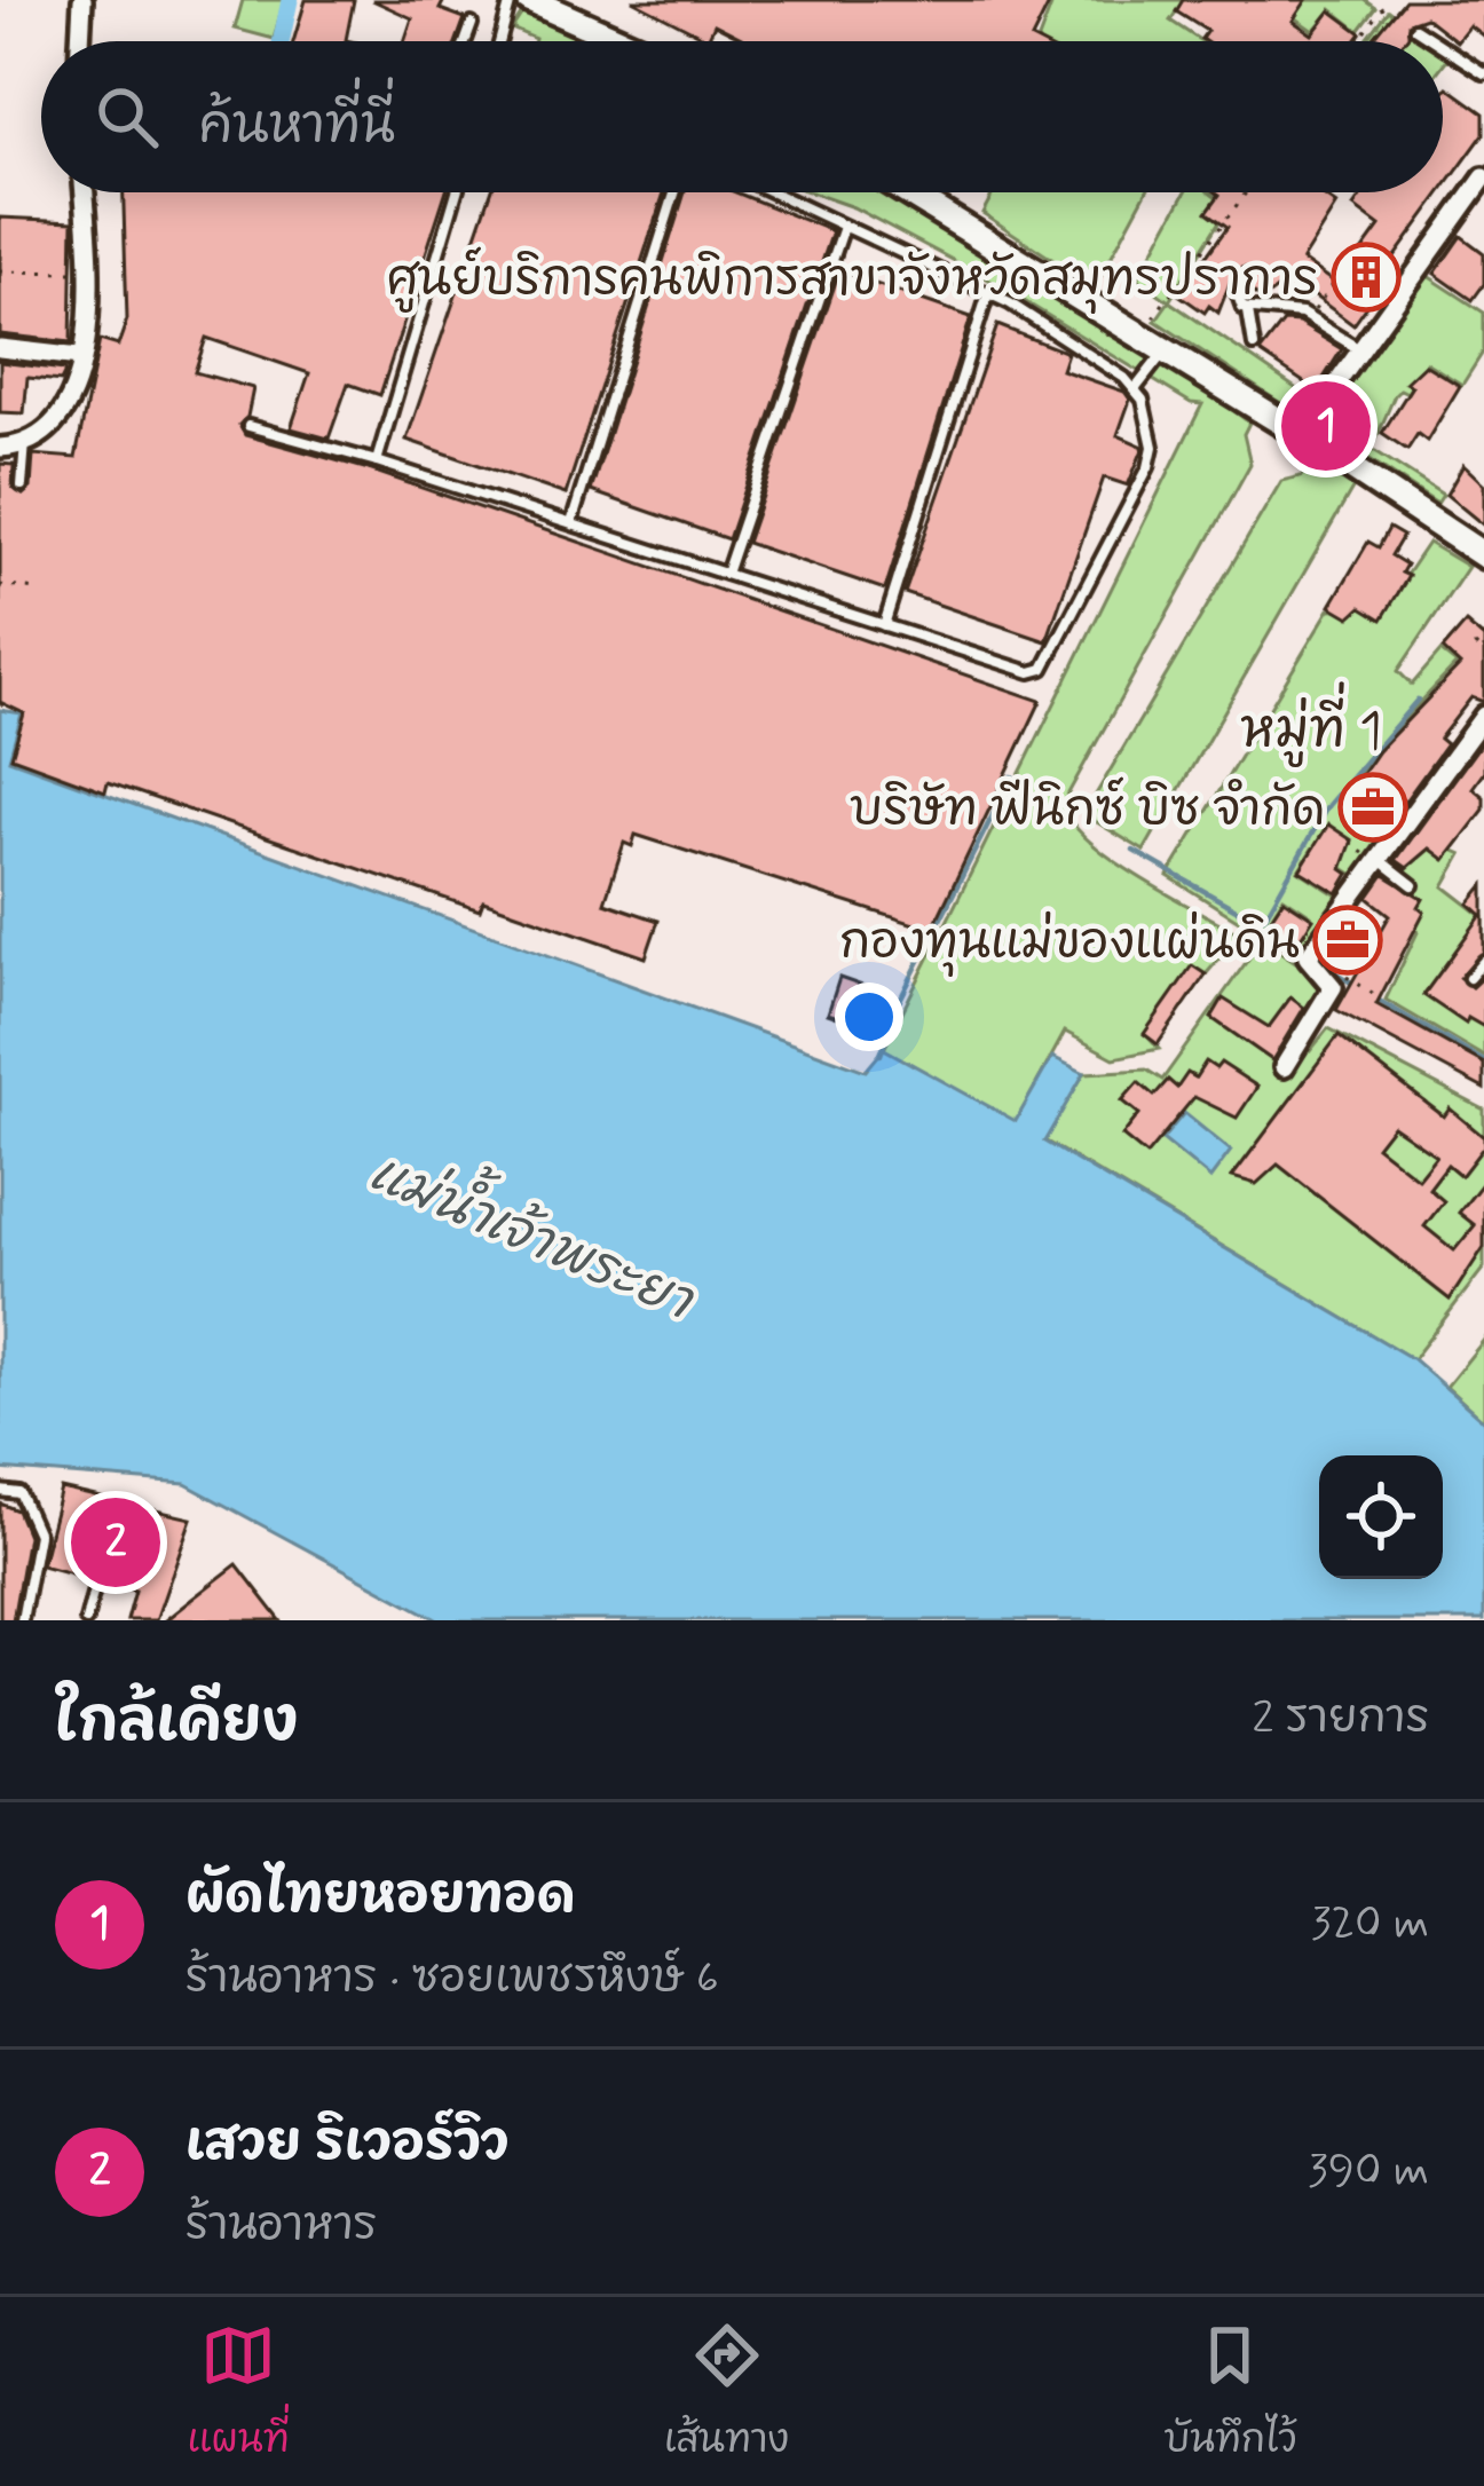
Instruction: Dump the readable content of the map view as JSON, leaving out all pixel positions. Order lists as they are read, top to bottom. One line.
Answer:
{"districts":["หมู่ที่ 1"],"water":["แม่น้ำเจ้าพระยา"],"places":{"building":["ศูนย์บริการคนพิการสาขาจังหวัดสมุทรปราการ"],"office":["บริษัท ฟีนิกซ์ บิซ จำกัด","กองทุนแม่ของแผ่นดิน"]},"page":{"search":"ค้นหาที่นี่","pins":["1","2"],"heading":["ใกล้เคียง","2 รายการ"],"list":[{"mark":"1","name":"ผัดไทยหอยทอด","note":"ร้านอาหาร · ซอยเพชรหึงษ์ 6","value":"320 m"},{"mark":"2","name":"เสวย ริเวอร์วิว","note":"ร้านอาหาร","value":"390 m"}],"nav":["แผนที่","เส้นทาง","บันทึกไว้"]}}
